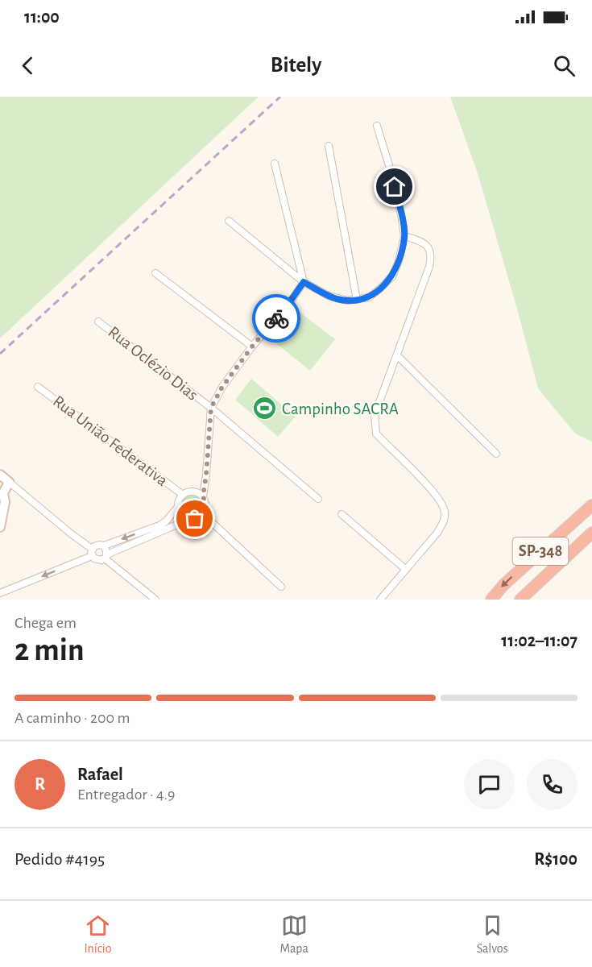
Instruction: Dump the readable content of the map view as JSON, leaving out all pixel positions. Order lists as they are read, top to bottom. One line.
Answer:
{"streets":{"highway":["SP-348"],"street":["Rua Oclézio Dias","Rua União Federativa"]},"places":{"sports":["Campinho SACRA"]},"page":{"status":"11:00","header":"Bitely","heading":["2 min","Chega em","11:02–11:07"],"panel":["Rafael","Entregador · 4.9","Pedido #4195","R$100"],"bar":"A caminho · 200 m","round":"R","tabs":["Início","Mapa","Salvos"]}}
